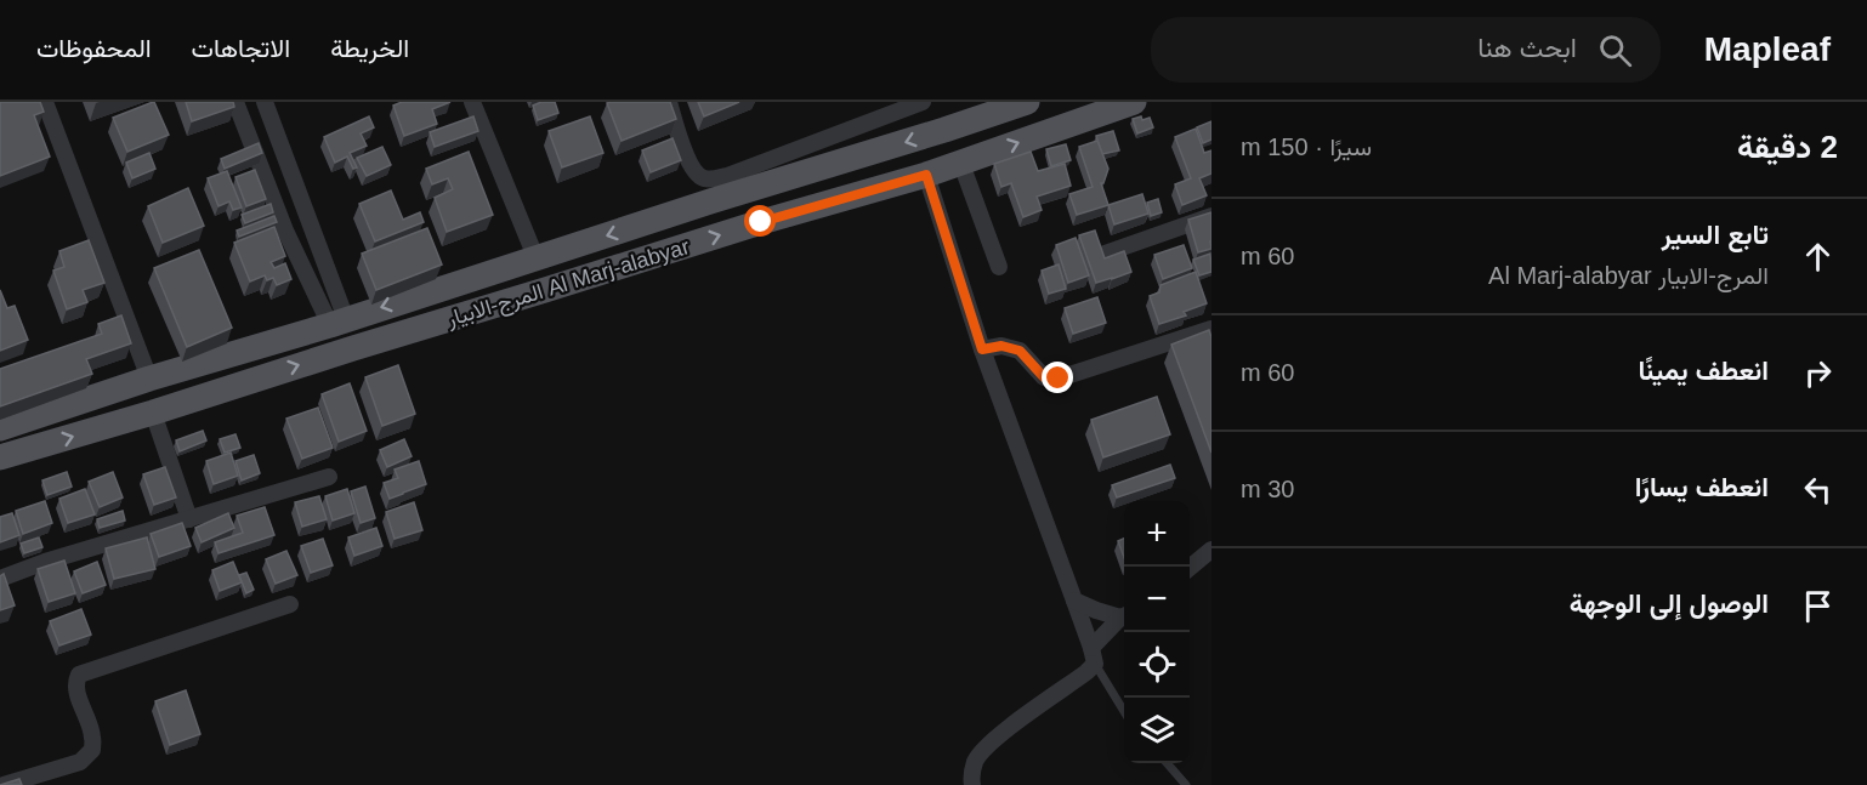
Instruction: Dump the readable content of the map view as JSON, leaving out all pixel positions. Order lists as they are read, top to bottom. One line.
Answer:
{"streets":{"main road":["المرج-الابيار Al Marj-alabyar"]},"page":{"header":"Mapleaf","search":"ابحث هنا","nav":["الخريطة","الاتجاهات","المحفوظات"],"heading":["2 دقيقة","سيرًا · 150 m"],"list":[["تابع السير","المرج-الابيار Al Marj-alabyar","60 m"],["انعطف يمينًا","60 m"],["انعطف يسارًا","30 m"],"الوصول إلى الوجهة"],"map_buttons":["+","−"]}}
